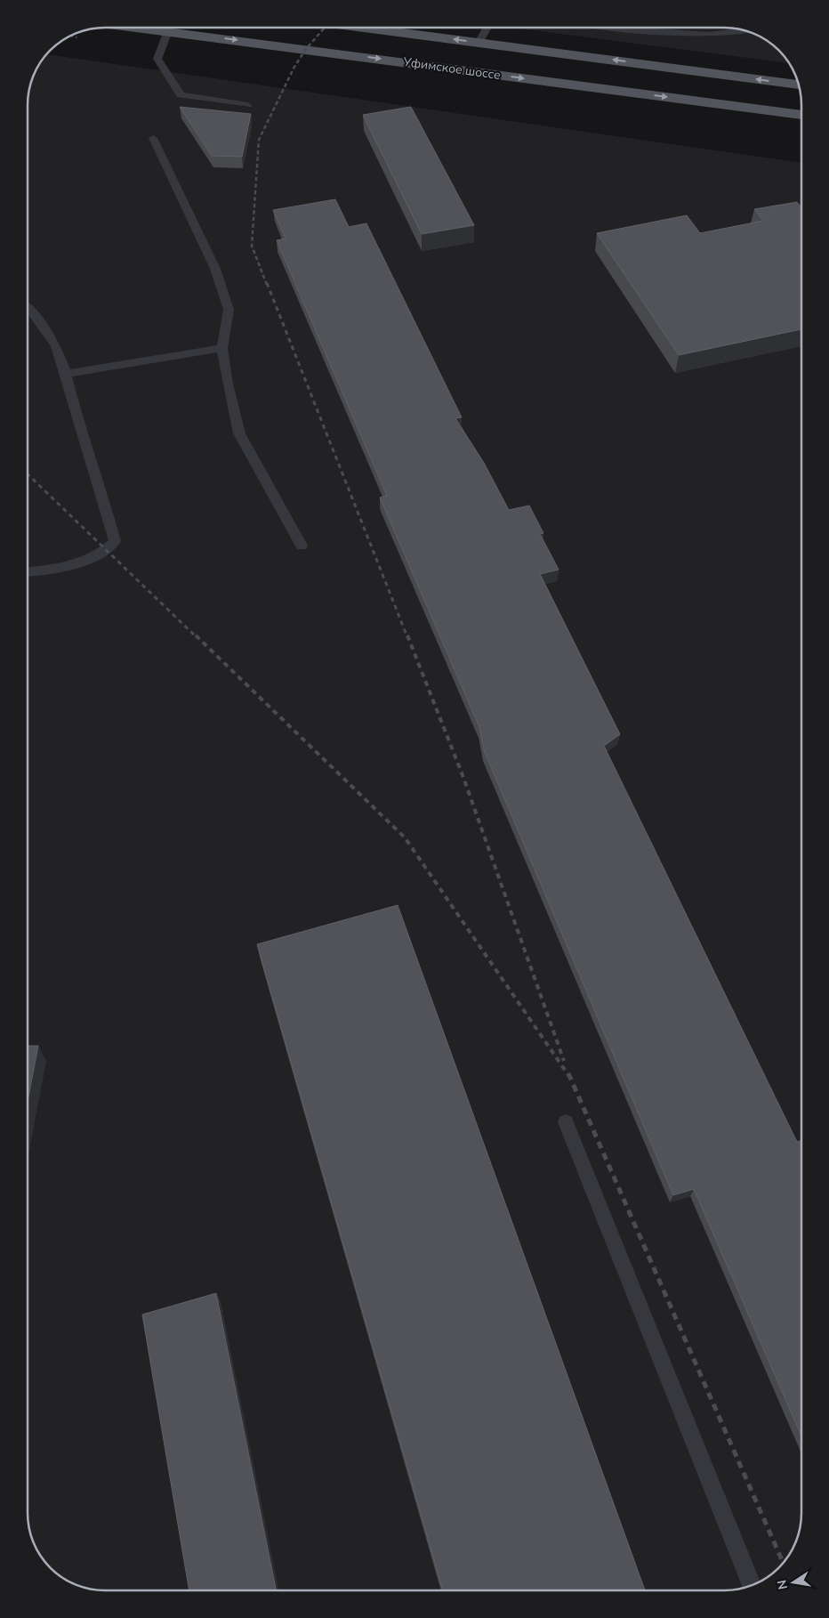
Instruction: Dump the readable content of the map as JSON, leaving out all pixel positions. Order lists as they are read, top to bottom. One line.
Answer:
{"streets":{"main road":["Уфимское шоссе"]},"north":"left"}
